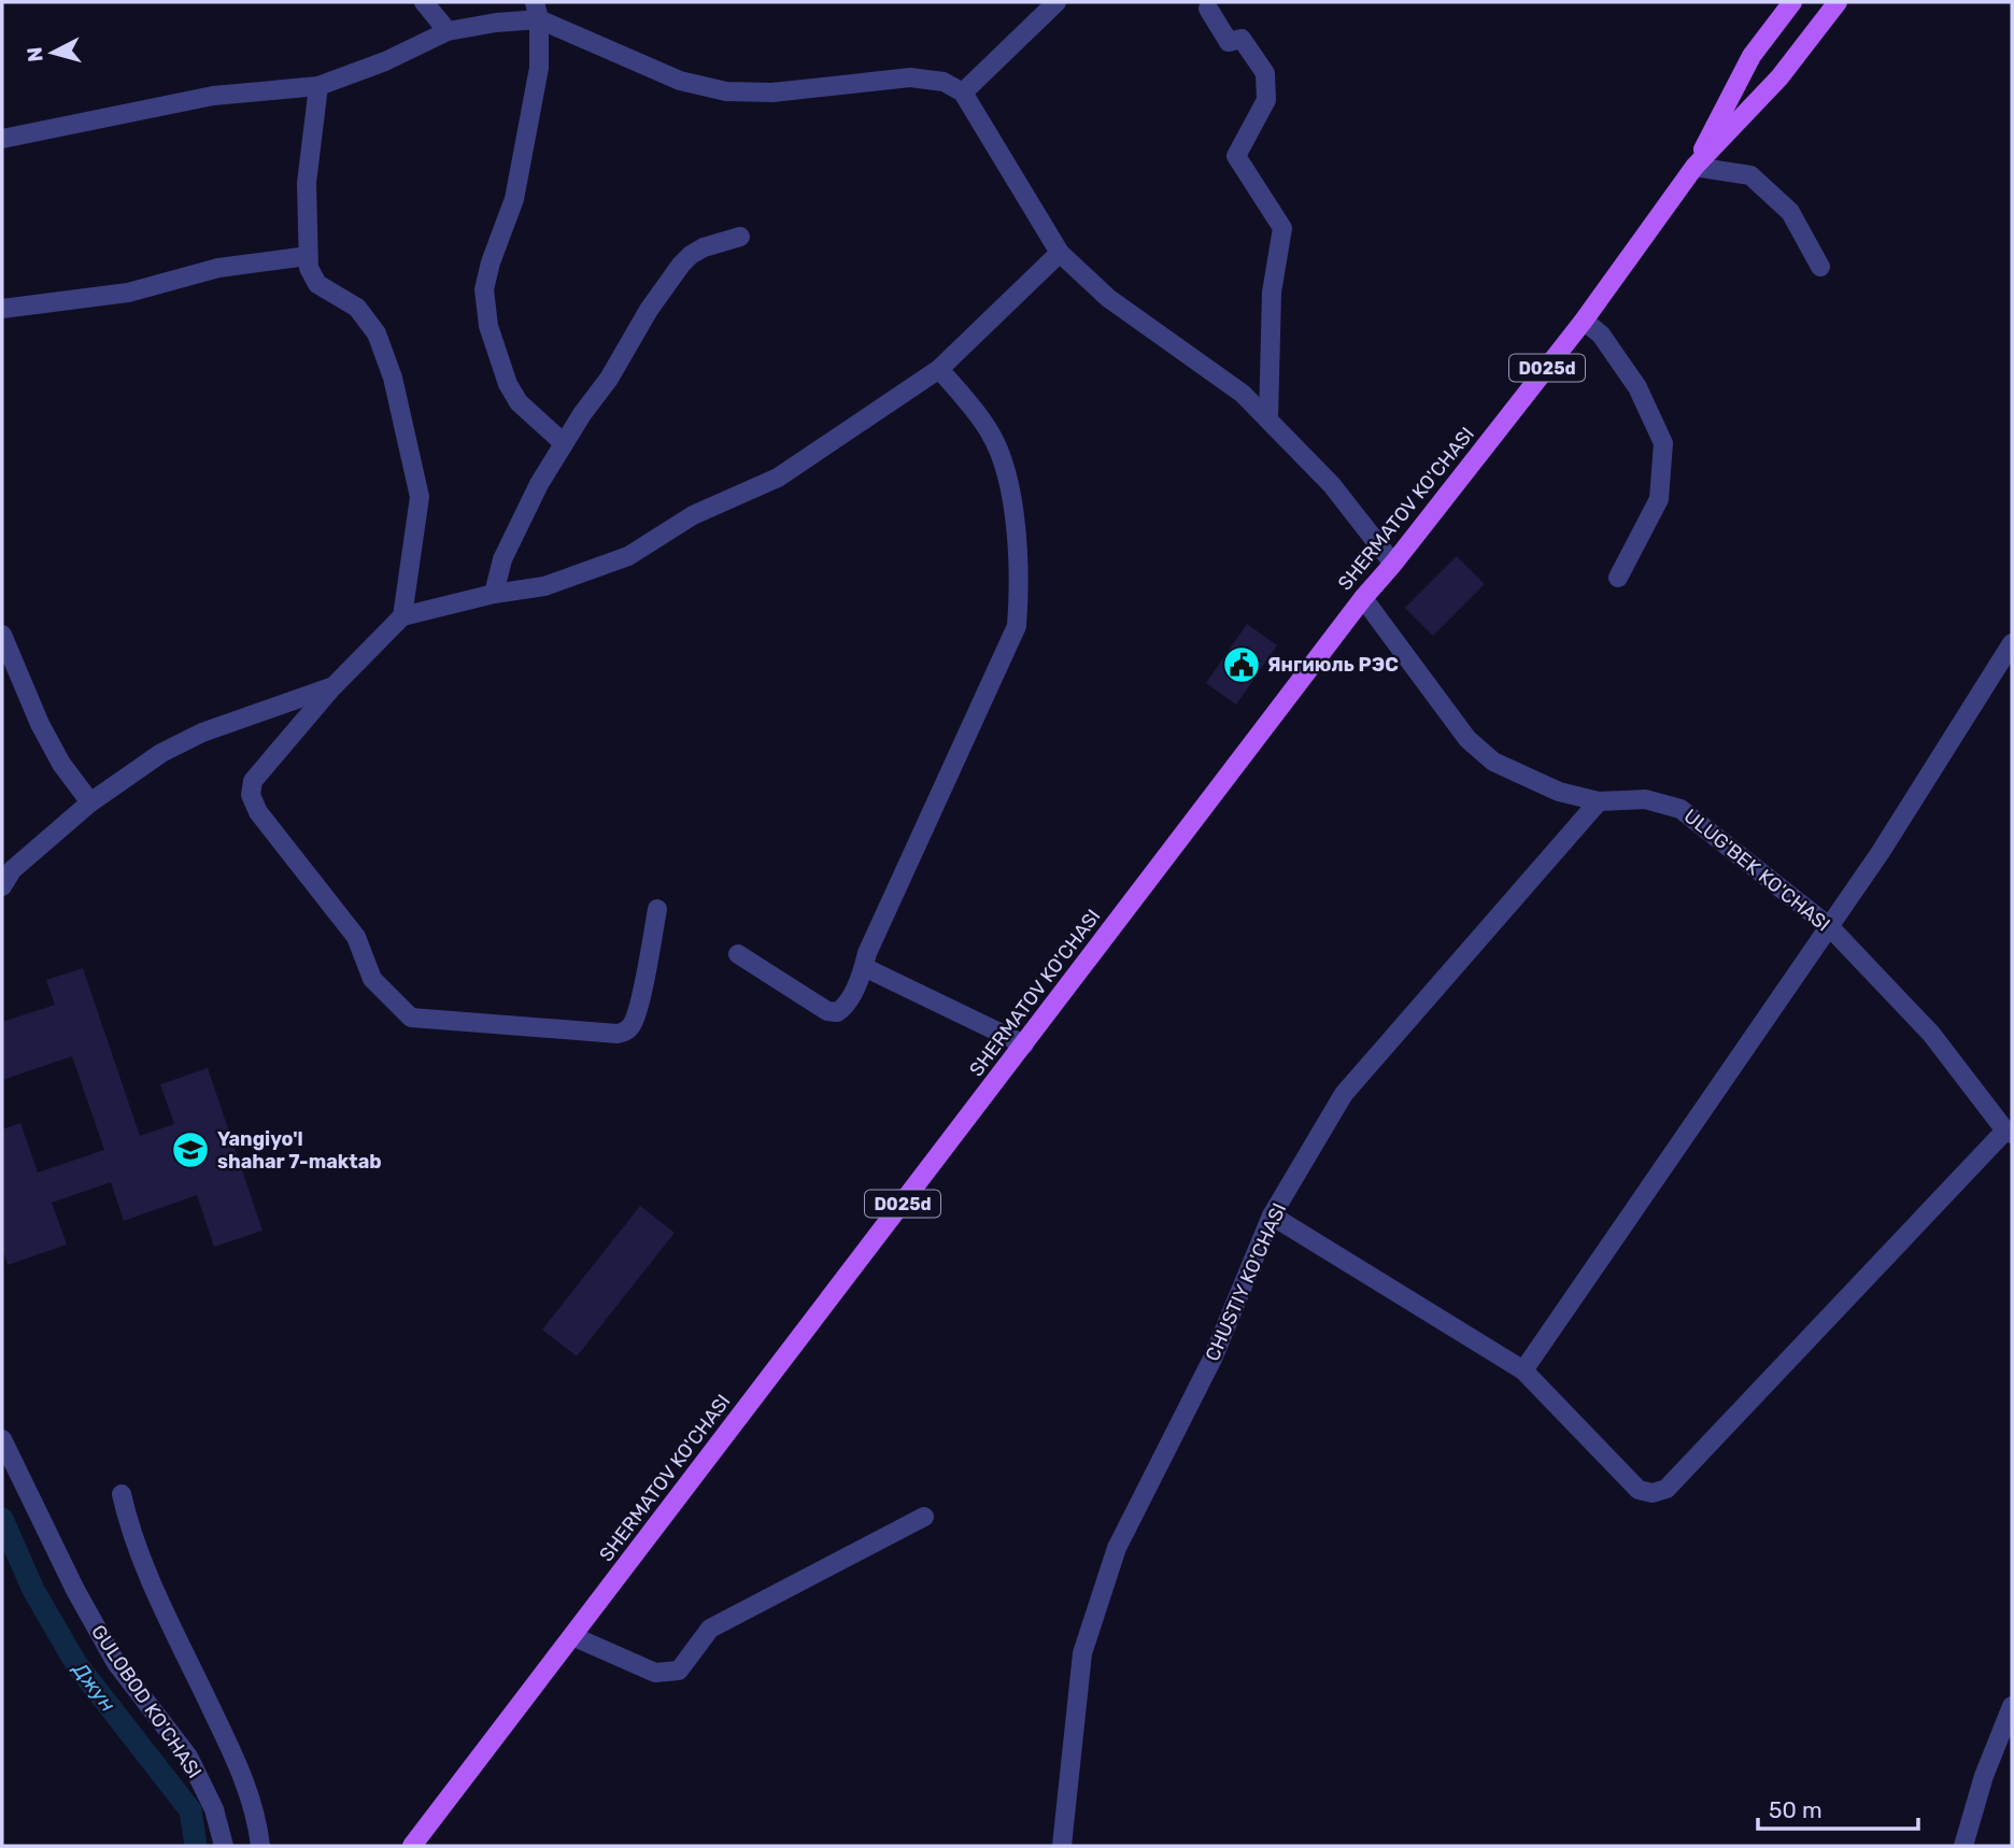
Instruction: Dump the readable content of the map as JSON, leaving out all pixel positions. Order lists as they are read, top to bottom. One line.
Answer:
{"streets":{"main road":["D025d","SHERMATOV KO'CHASI"],"street":["ULUG'BEK KO'CHASI","CHUSTIY KO'CHASI","GULOBOD KO'CHASI"]},"crossings":[["SHERMATOV KO'CHASI","ULUG'BEK KO'CHASI"],["ULUG'BEK KO'CHASI","CHUSTIY KO'CHASI"]],"water":["Джун"],"places":{"public building":["Янгиюль РЭС"],"school or university":["Yangiyo'l shahar 7-maktab"]},"scale_bar":"50 m","north":"left"}
